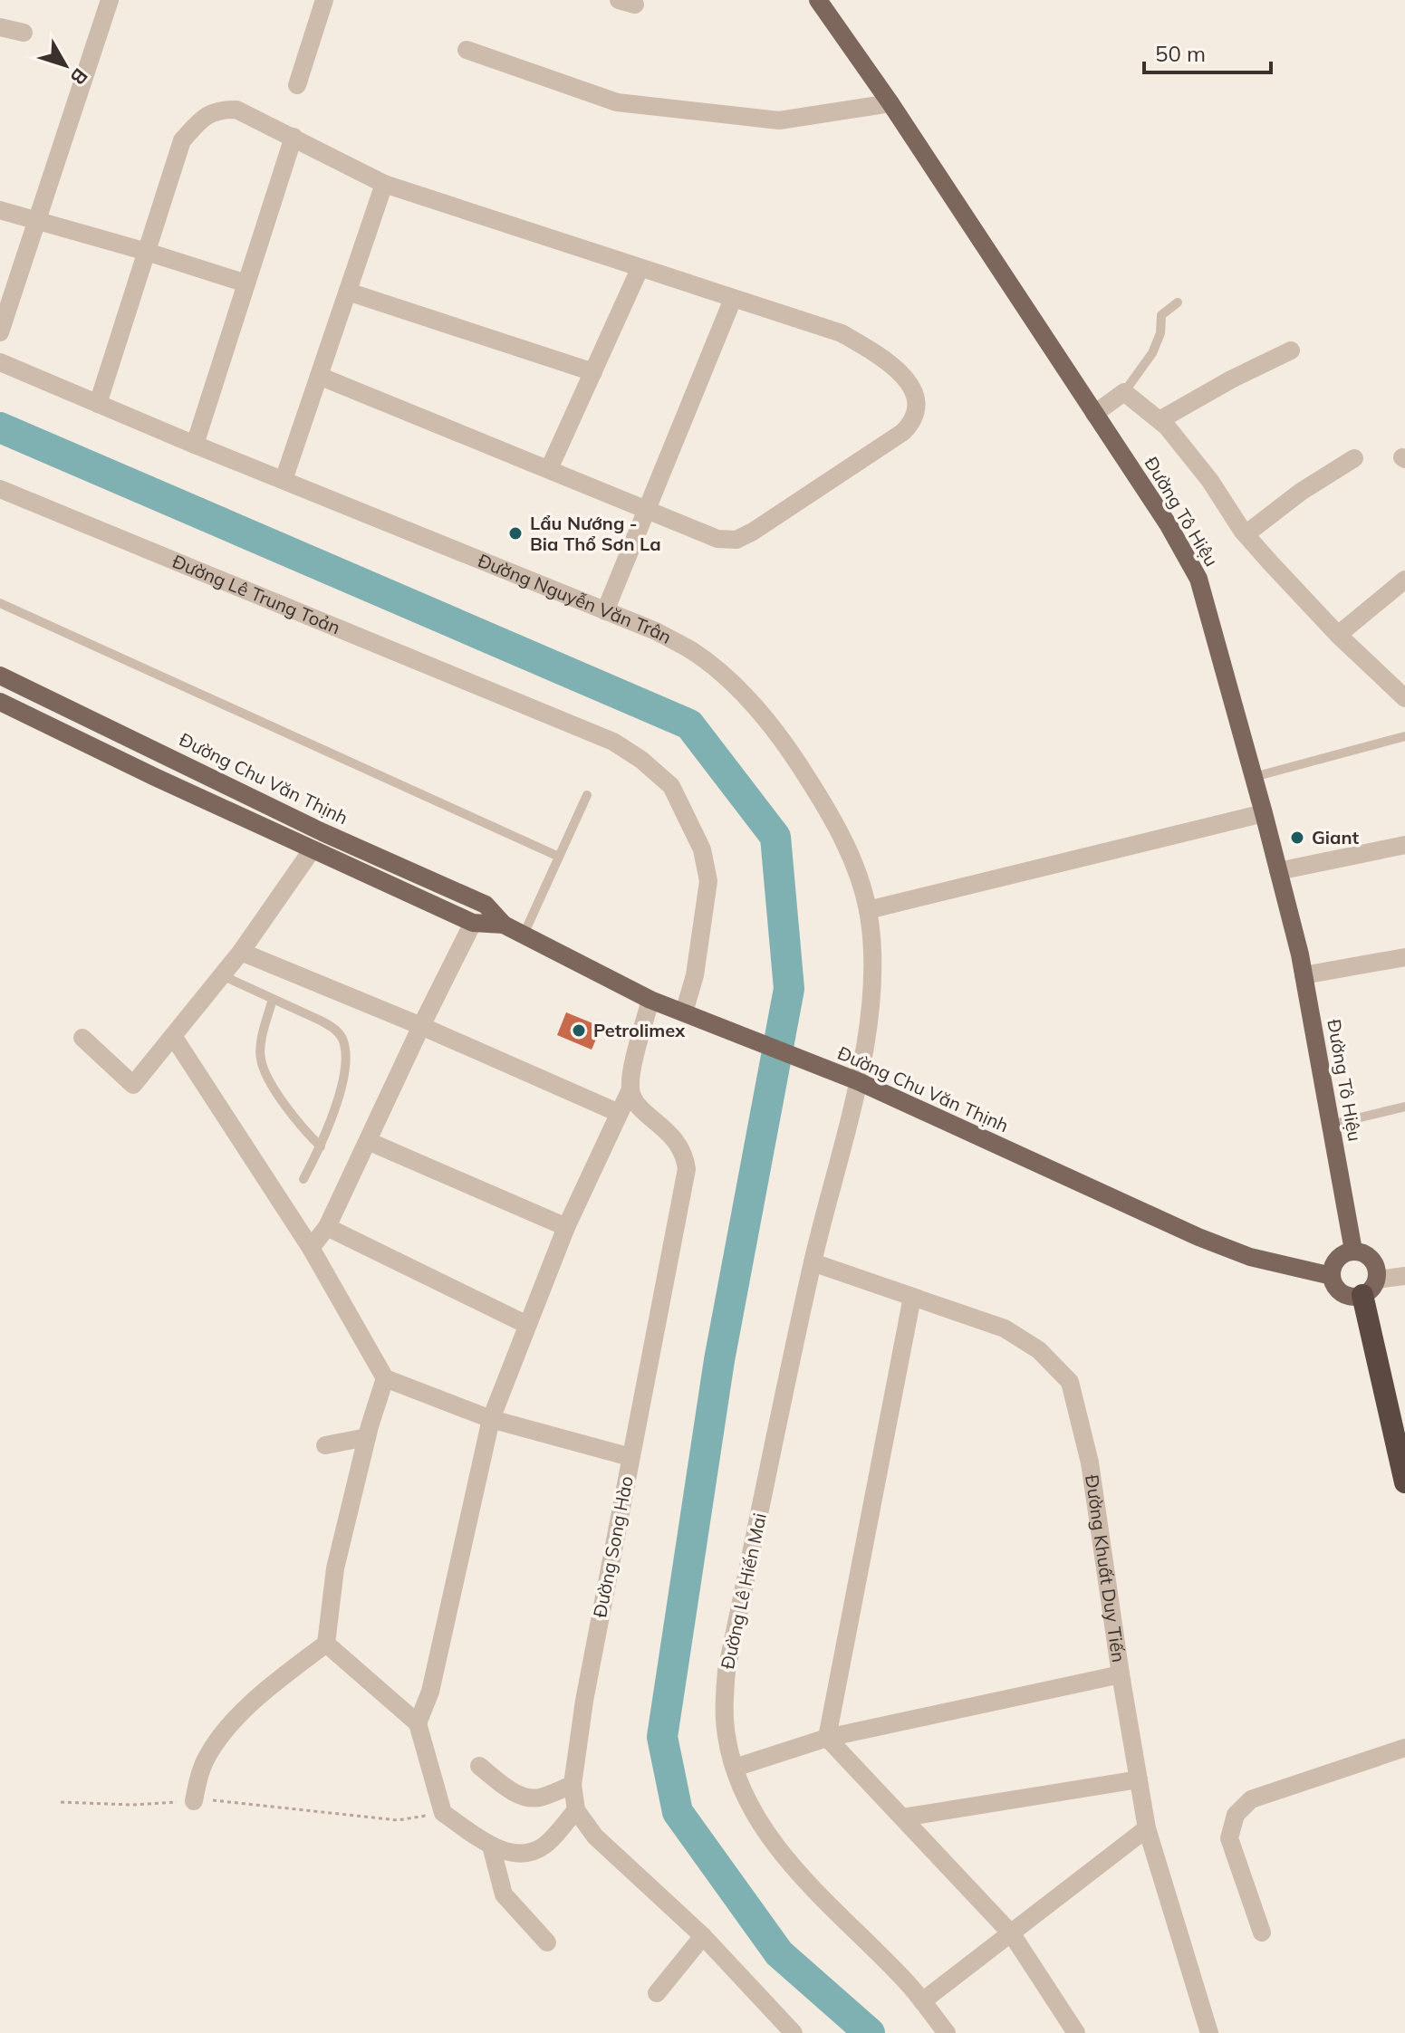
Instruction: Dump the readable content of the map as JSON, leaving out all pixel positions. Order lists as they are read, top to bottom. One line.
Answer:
{"streets":{"main road":["Đường Tô Hiệu","Đường Chu Văn Thịnh"],"street":["Đường Lê Trung Toản","Đường Nguyễn Văn Trân","Đường Song Hào","Đường Khuất Duy Tiến","Đường Lê Hiến Mai"]},"crossings":[["Đường Tô Hiệu","Đường Chu Văn Thịnh"],["Đường Lê Trung Toản","Đường Chu Văn Thịnh"],["Đường Nguyễn Văn Trân","Đường Chu Văn Thịnh"],["Đường Nguyễn Văn Trân","Đường Lê Hiến Mai"],["Đường Chu Văn Thịnh","Đường Lê Hiến Mai"],["Đường Khuất Duy Tiến","Đường Lê Hiến Mai"]],"places":["Lẩu Nướng - Bia Thổ Sơn La","Giant","Petrolimex"],"scale_bar":"50 m","north":"bottom right"}
